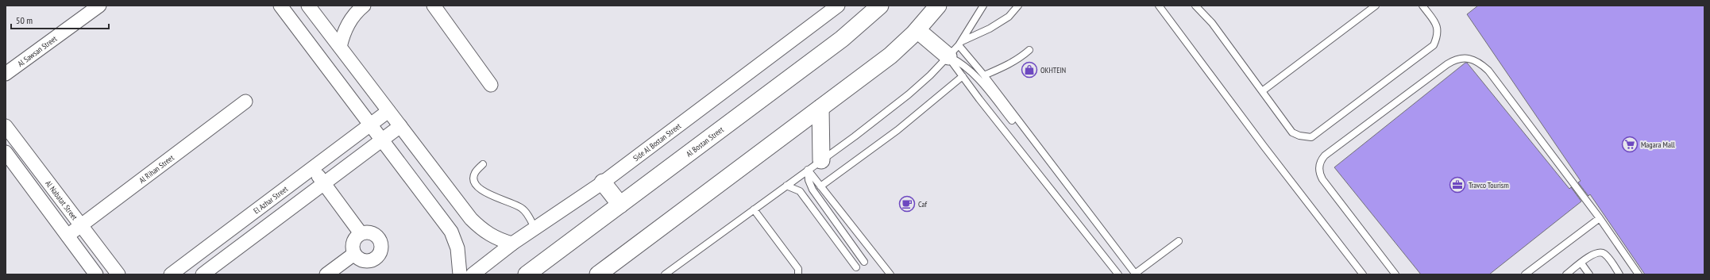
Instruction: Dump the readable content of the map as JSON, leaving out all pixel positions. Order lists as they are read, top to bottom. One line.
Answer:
{"streets":{"street":["Al Sawsan Street","Side Al Bostan Street","Al Bostan Street","Al Rihan Street","El Azhar Street","Al Nabatat Street"]},"crossings":[["Al Rihan Street","Al Nabatat Street"]],"places":{"shop":["OKHTEIN"],"supermarket":["Magara Mall"],"office":["Travco Tourism"],"cafe":["Caf"]},"scale_bar":"50 m"}
